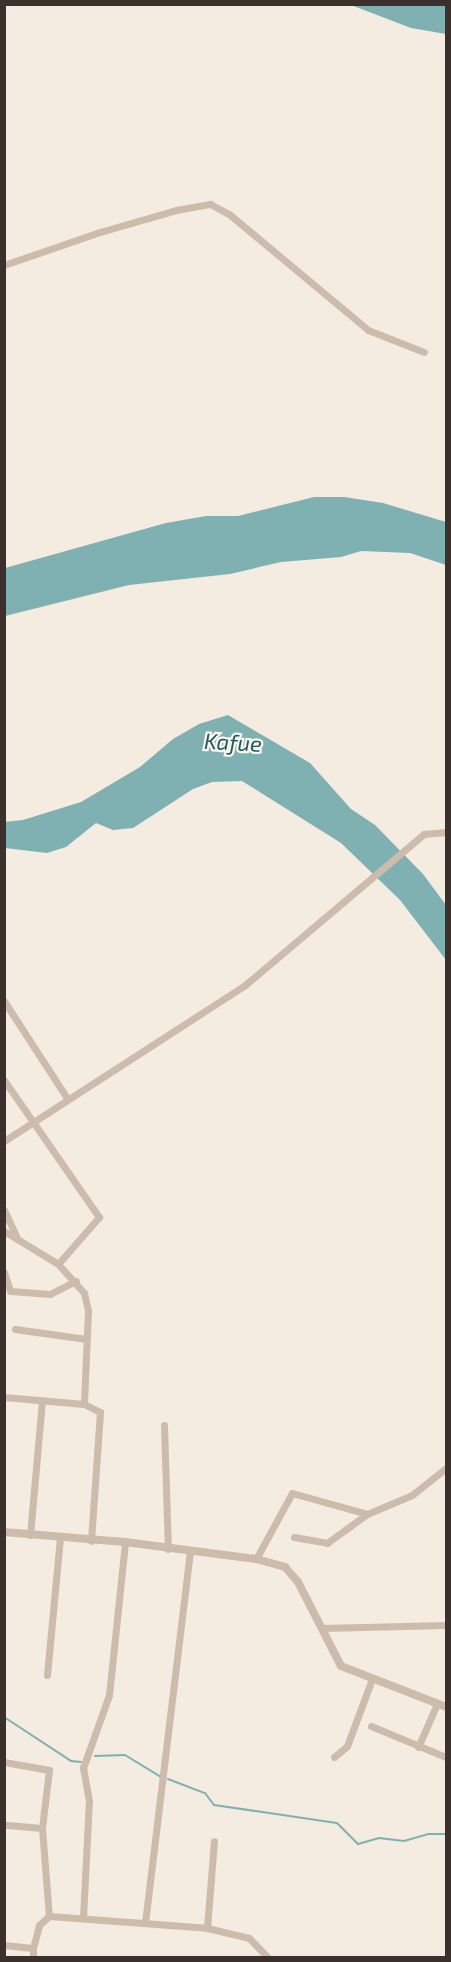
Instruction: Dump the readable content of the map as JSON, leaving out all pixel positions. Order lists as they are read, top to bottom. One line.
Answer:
{"water":["Kafue"]}
